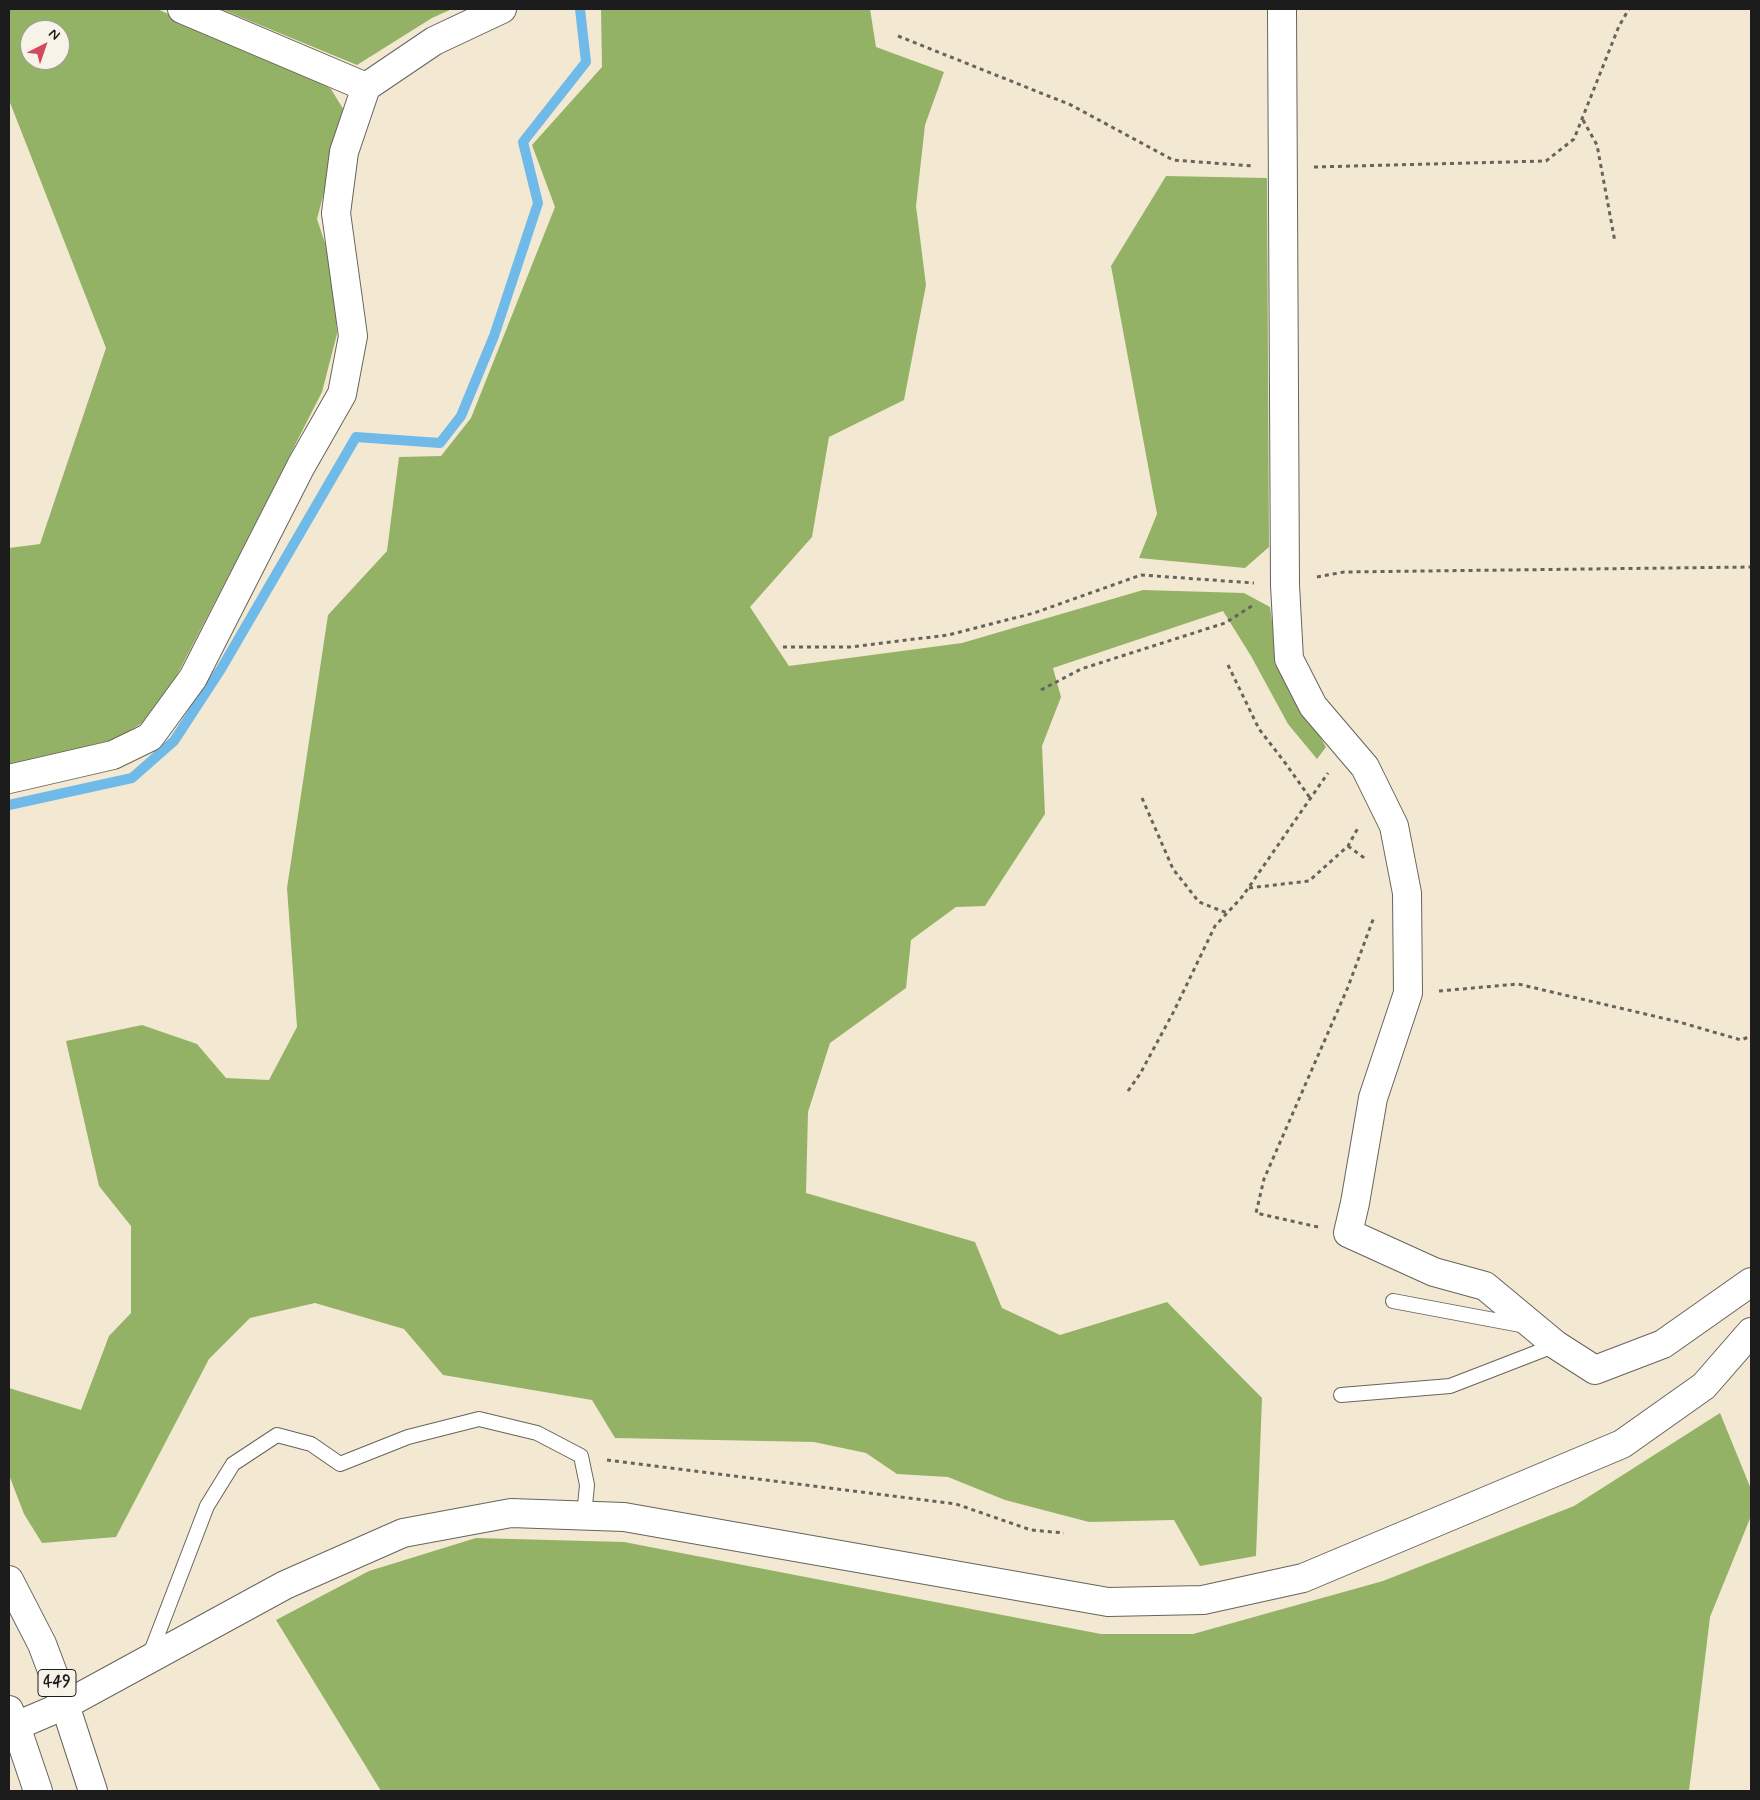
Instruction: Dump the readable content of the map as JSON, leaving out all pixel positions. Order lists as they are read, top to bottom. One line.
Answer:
{"streets":{"main road":["449"]},"north":"top right"}
